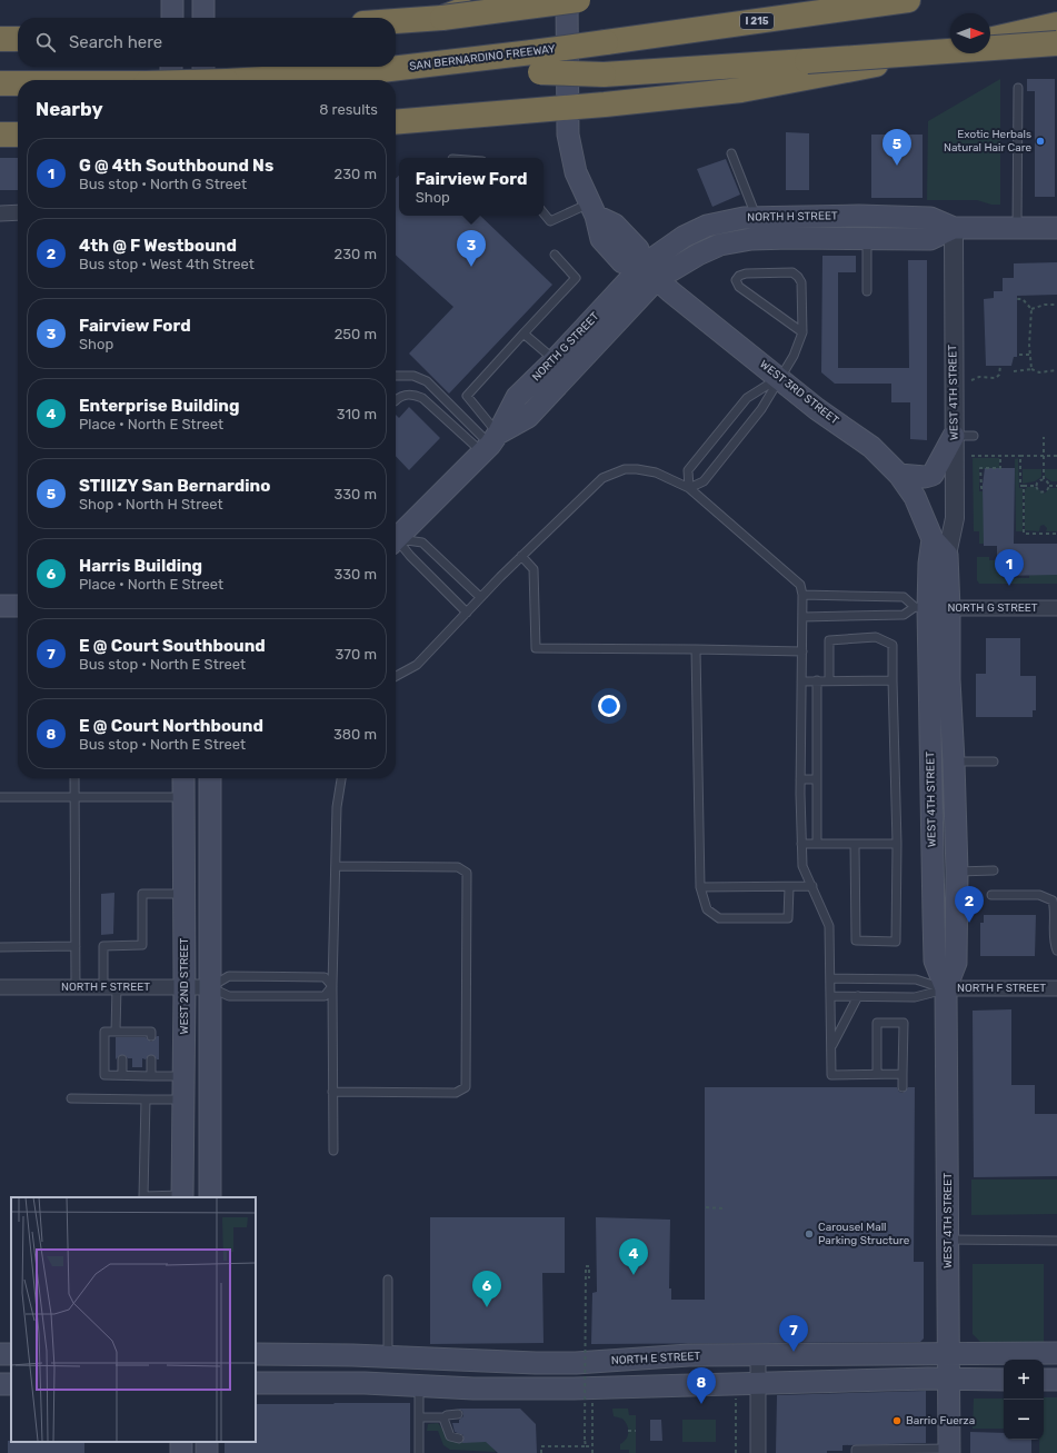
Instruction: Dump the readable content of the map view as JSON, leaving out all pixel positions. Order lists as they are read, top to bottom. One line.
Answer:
{"streets":{"highway":["I 215","SAN BERNARDINO FREEWAY"],"main road":["NORTH H STREET","NORTH G STREET","WEST 3RD STREET","WEST 4TH STREET","WEST 2ND STREET","NORTH E STREET"],"street":["NORTH F STREET"]},"crossings":[["NORTH H STREET","NORTH G STREET"],["NORTH H STREET","WEST 3RD STREET"],["NORTH H STREET","WEST 4TH STREET"],["NORTH G STREET","WEST 3RD STREET"],["NORTH G STREET","WEST 4TH STREET"],["WEST 3RD STREET","WEST 4TH STREET"],["WEST 4TH STREET","NORTH F STREET"],["WEST 4TH STREET","NORTH E STREET"],["WEST 2ND STREET","NORTH F STREET"]],"places":["Exotic Herbals Natural Hair Care","Carousel Mall Parking Structure","Barrio Fuerza"],"north":"right","page":{"search":"Search here","heading":["Nearby","8 results"],"pins":["5","3","1","2","4","6","7","8"],"list":[{"mark":"1","name":"G @ 4th Southbound Ns","note":"Bus stop · North G Street","value":"230 m"},{"mark":"2","name":"4th @ F Westbound","note":"Bus stop · West 4th Street","value":"230 m"},{"mark":"3","name":"Fairview Ford","note":"Shop","value":"250 m"},{"mark":"4","name":"Enterprise Building","note":"Place · North E Street","value":"310 m"},{"mark":"5","name":"STIIIZY San Bernardino","note":"Shop · North H Street","value":"330 m"},{"mark":"6","name":"Harris Building","note":"Place · North E Street","value":"330 m"},{"mark":"7","name":"E @ Court Southbound","note":"Bus stop · North E Street","value":"370 m"},{"mark":"8","name":"E @ Court Northbound","note":"Bus stop · North E Street","value":"380 m"}],"popup":["Fairview Ford","Shop"],"map_buttons":["+","−"]}}
